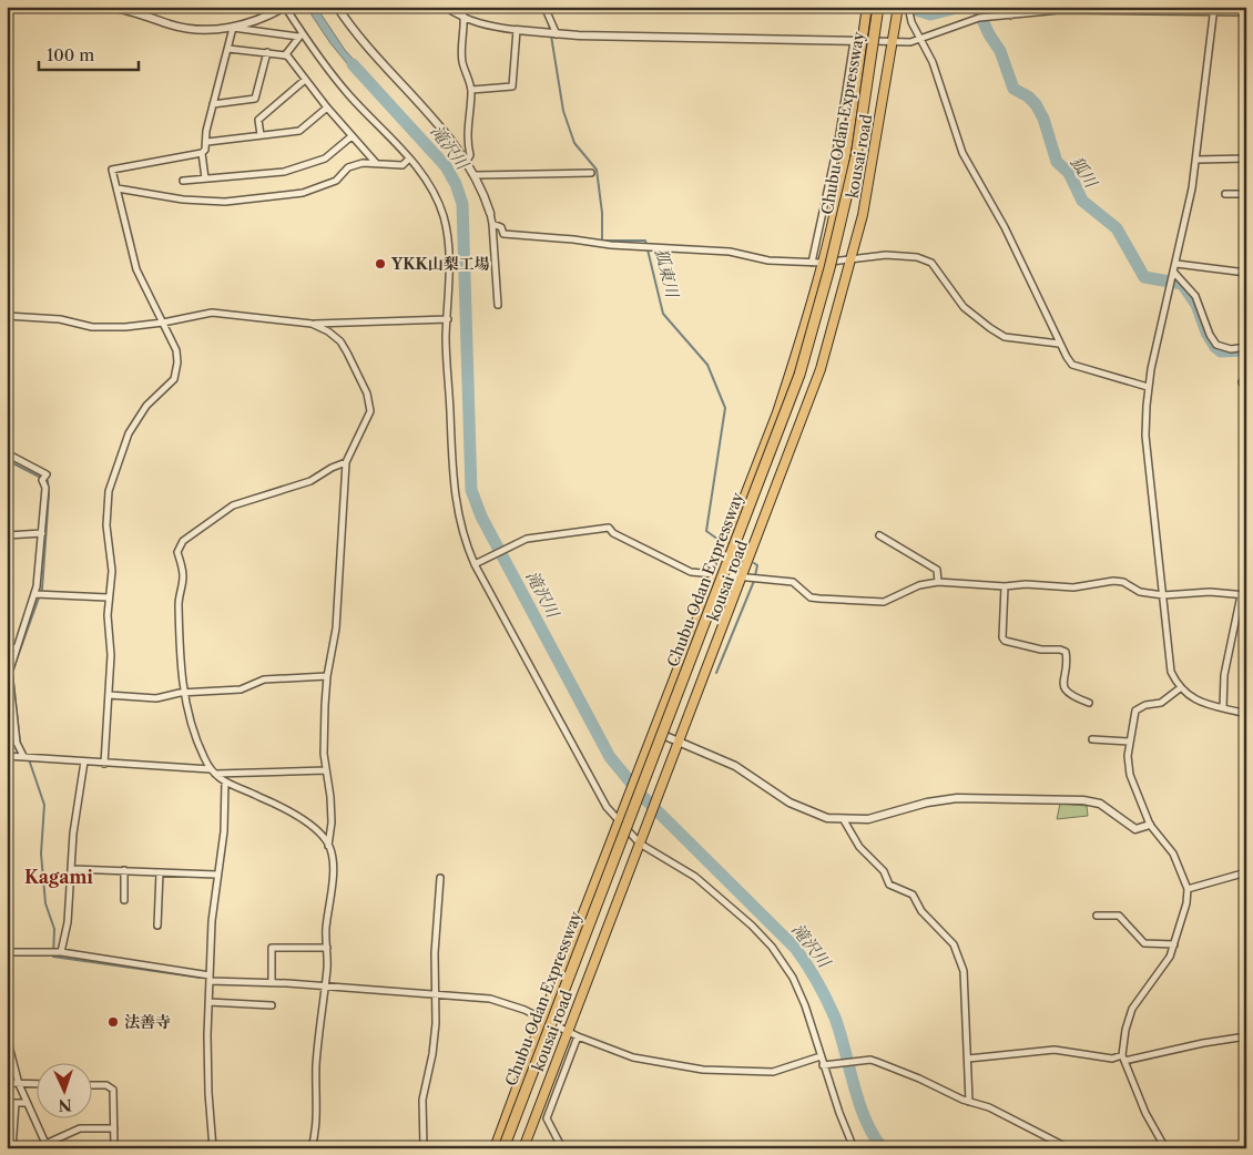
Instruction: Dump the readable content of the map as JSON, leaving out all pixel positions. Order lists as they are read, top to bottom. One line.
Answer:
{"streets":{"highway":["Chubu Odan Expressway","kousai road"]},"districts":["Kagami"],"water":["滝沢川","狐川","狐東川"],"places":["YKK山梨工場","法善寺"],"scale_bar":"100 m","north":"bottom"}
